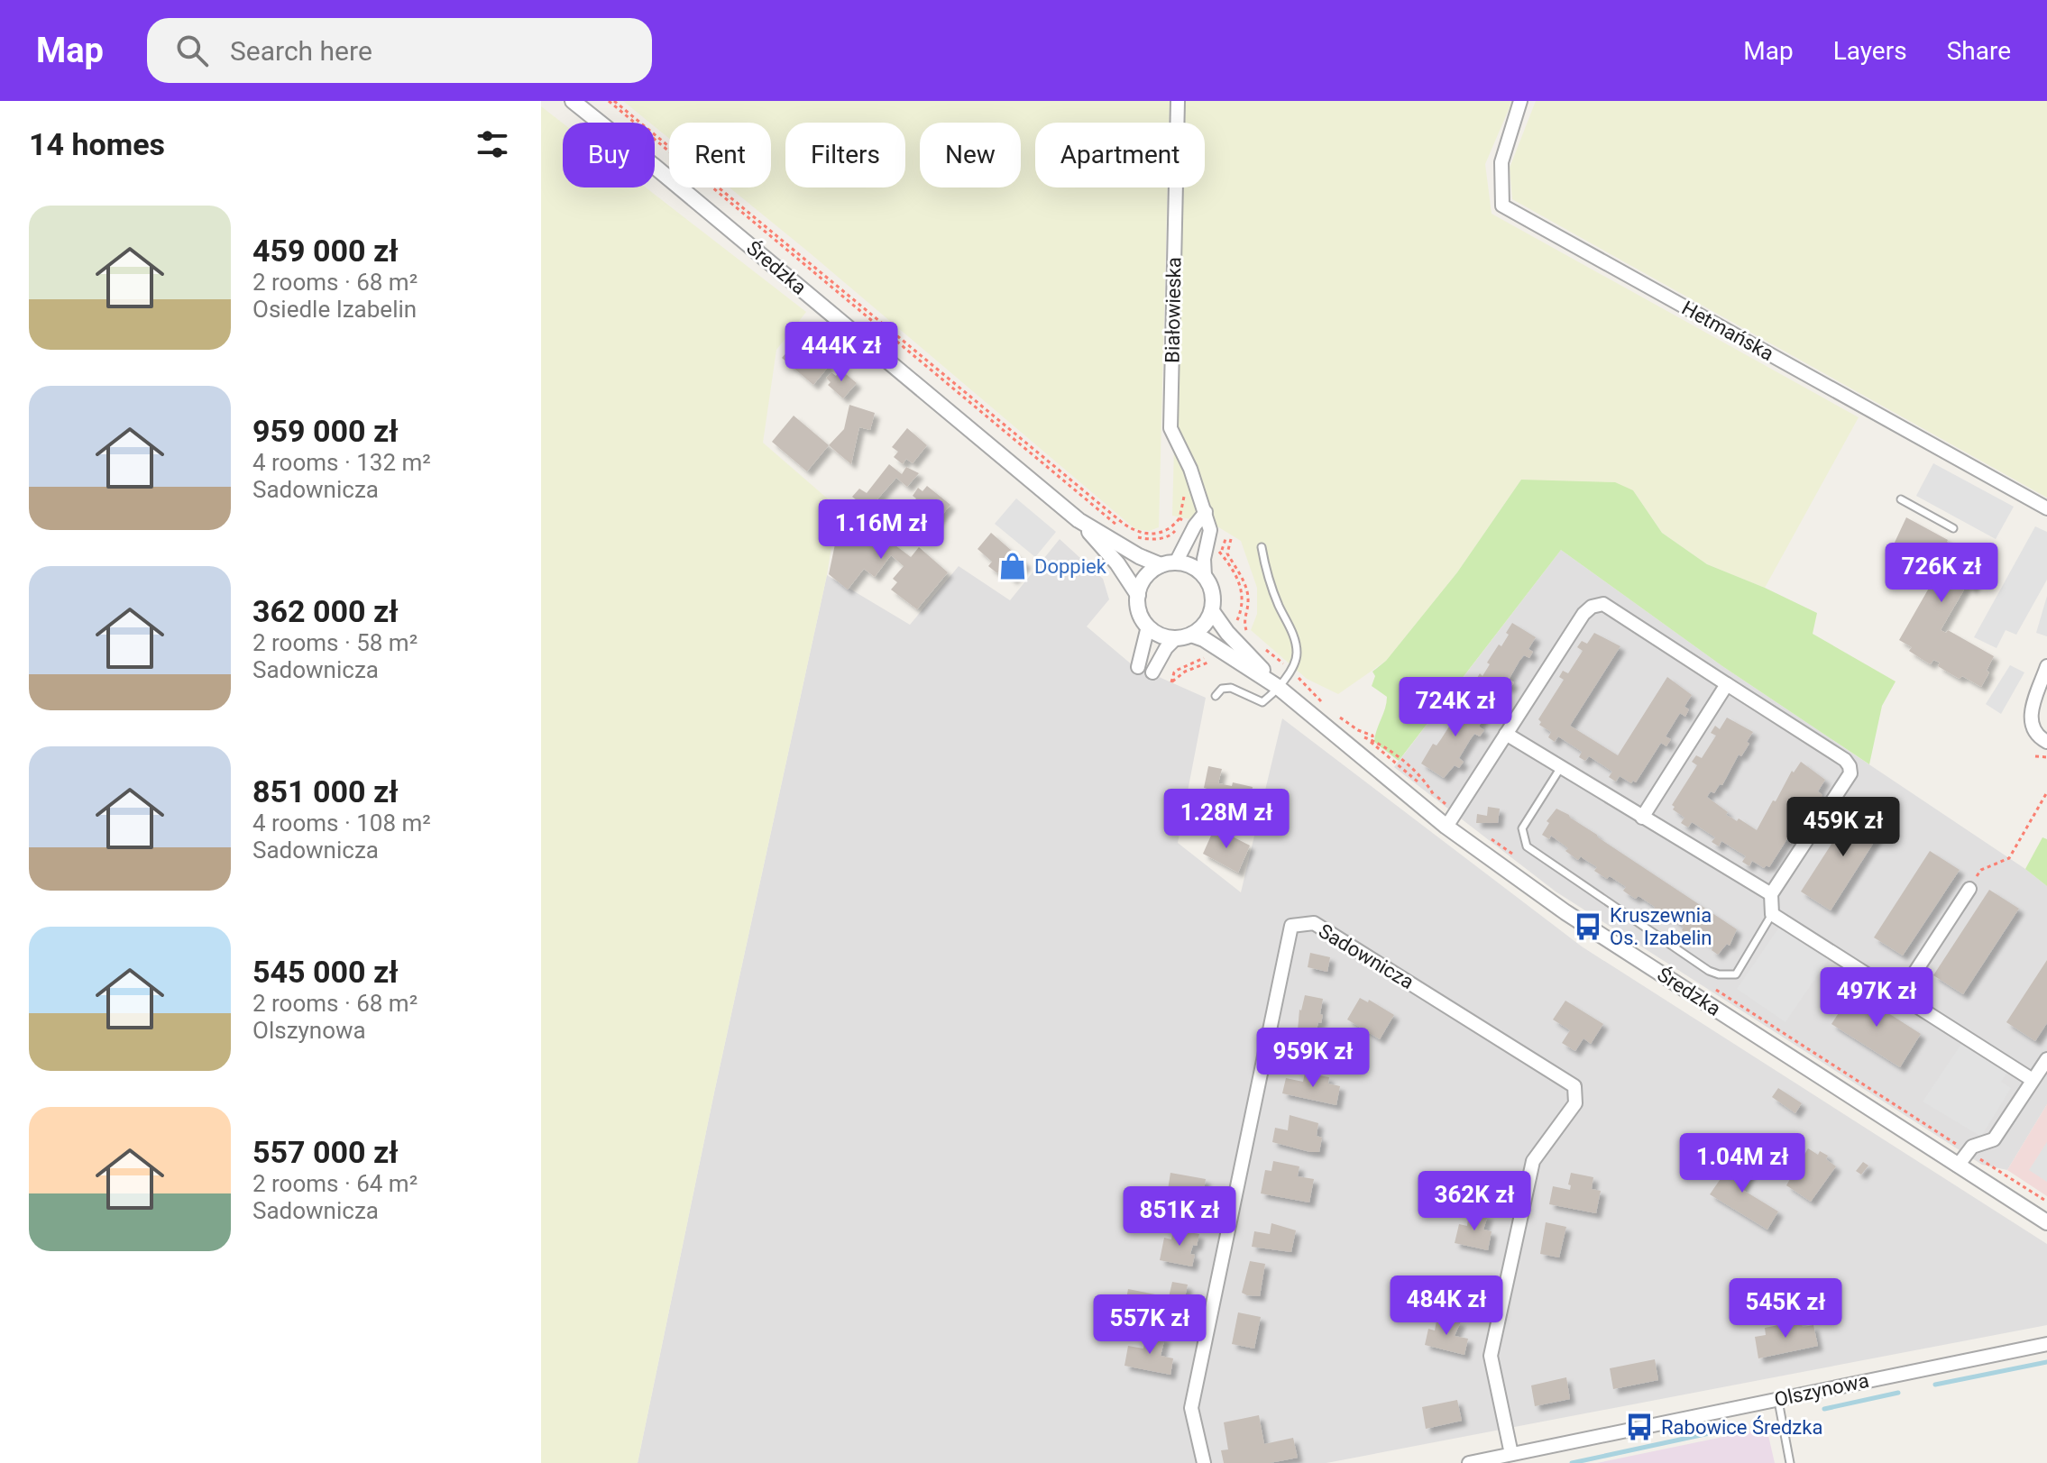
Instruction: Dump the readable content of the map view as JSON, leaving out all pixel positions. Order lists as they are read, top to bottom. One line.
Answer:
{"streets":{"street":["Średzka","Białowieska","Hetmańska","Sadownicza","Olszynowa"]},"crossings":[["Średzka","Białowieska"],["Sadownicza","Olszynowa"]],"places":{"shop":["Doppiek"],"bus stop":["Kruszewnia Os. Izabelin","Rabowice Średzka"]},"page":{"header":"Map","search":"Search here","nav":["Map","Layers","Share"],"heading":"14 homes","chip":["Buy","Rent","Filters","New","Apartment"],"list":[{"name":"459 000 zł","note":"2 rooms · 68 m² · Osiedle Izabelin"},{"name":"959 000 zł","note":"4 rooms · 132 m² · Sadownicza"},{"name":"362 000 zł","note":"2 rooms · 58 m² · Sadownicza"},{"name":"851 000 zł","note":"4 rooms · 108 m² · Sadownicza"},{"name":"545 000 zł","note":"2 rooms · 68 m² · Olszynowa"},{"name":"557 000 zł","note":"2 rooms · 64 m² · Sadownicza"}],"price":["444K zł","1.16M zł","726K zł","724K zł","1.28M zł","459K zł","497K zł","959K zł","1.04M zł","362K zł","851K zł","484K zł","545K zł","557K zł"]}}
